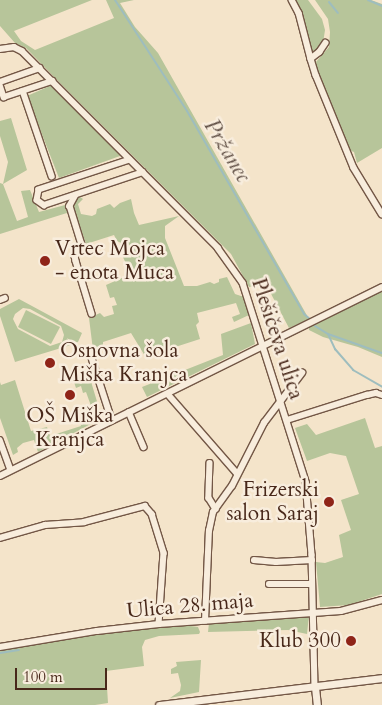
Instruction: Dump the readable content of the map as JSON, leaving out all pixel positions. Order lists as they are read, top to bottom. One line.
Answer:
{"streets":{"street":["Plešičeva ulica","Ulica 28. maja"]},"crossings":[["Plešičeva ulica","Ulica 28. maja"]],"water":["Pržanec"],"places":["Vrtec Mojca - enota Muca","Osnovna šola Miška Kranjca","OŠ Miška Kranjca","Frizerski salon Saraj","Klub 300"],"scale_bar":"100 m"}
